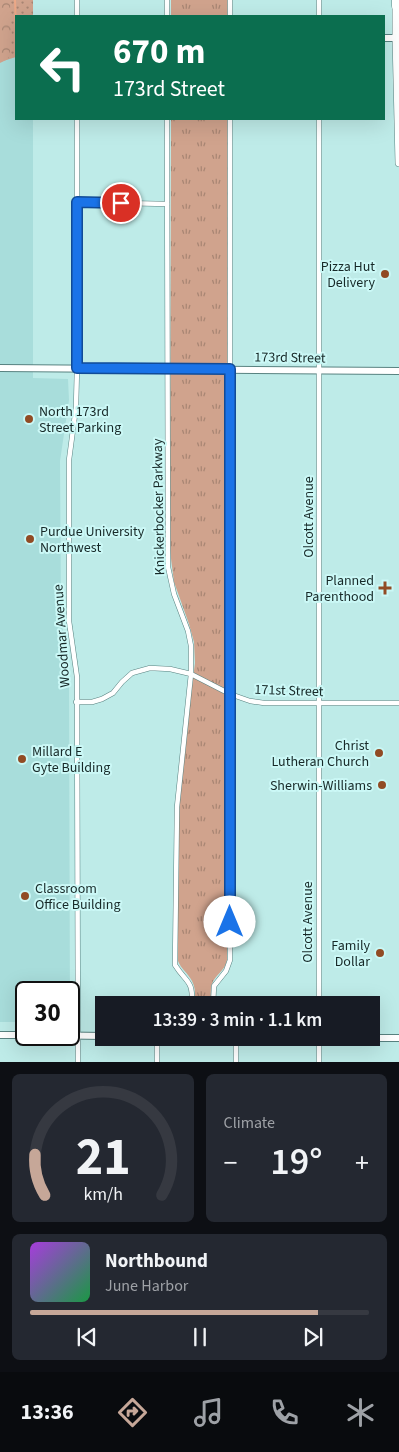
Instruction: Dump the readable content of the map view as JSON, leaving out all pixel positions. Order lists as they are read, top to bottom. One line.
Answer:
{"streets":{"street":["173rd Street","Knickerbocker Parkway","Olcott Avenue","Woodmar Avenue","171st Street"]},"crossings":[["173rd Street","Knickerbocker Parkway"],["173rd Street","Olcott Avenue"],["173rd Street","Woodmar Avenue"],["Knickerbocker Parkway","171st Street"],["Olcott Avenue","171st Street"],["Woodmar Avenue","171st Street"]],"places":{"other":["Pizza Hut Delivery","North 173rd Street Parking","Purdue University Northwest","Christ Lutheran Church","Millard E Gyte Building","Sherwin-Williams","Classroom Office Building","Family Dollar"],"health":["Planned Parenthood"]},"page":{"turn":["670 m","173rd Street"],"limit":"30","trip":"13:39 · 3 min · 1.1 km","tile":"Climate","heat":["−","19°","+"],"song":["Northbound","June Harbor"],"tabs":"13:36","gauge":["21","km/h"]}}
